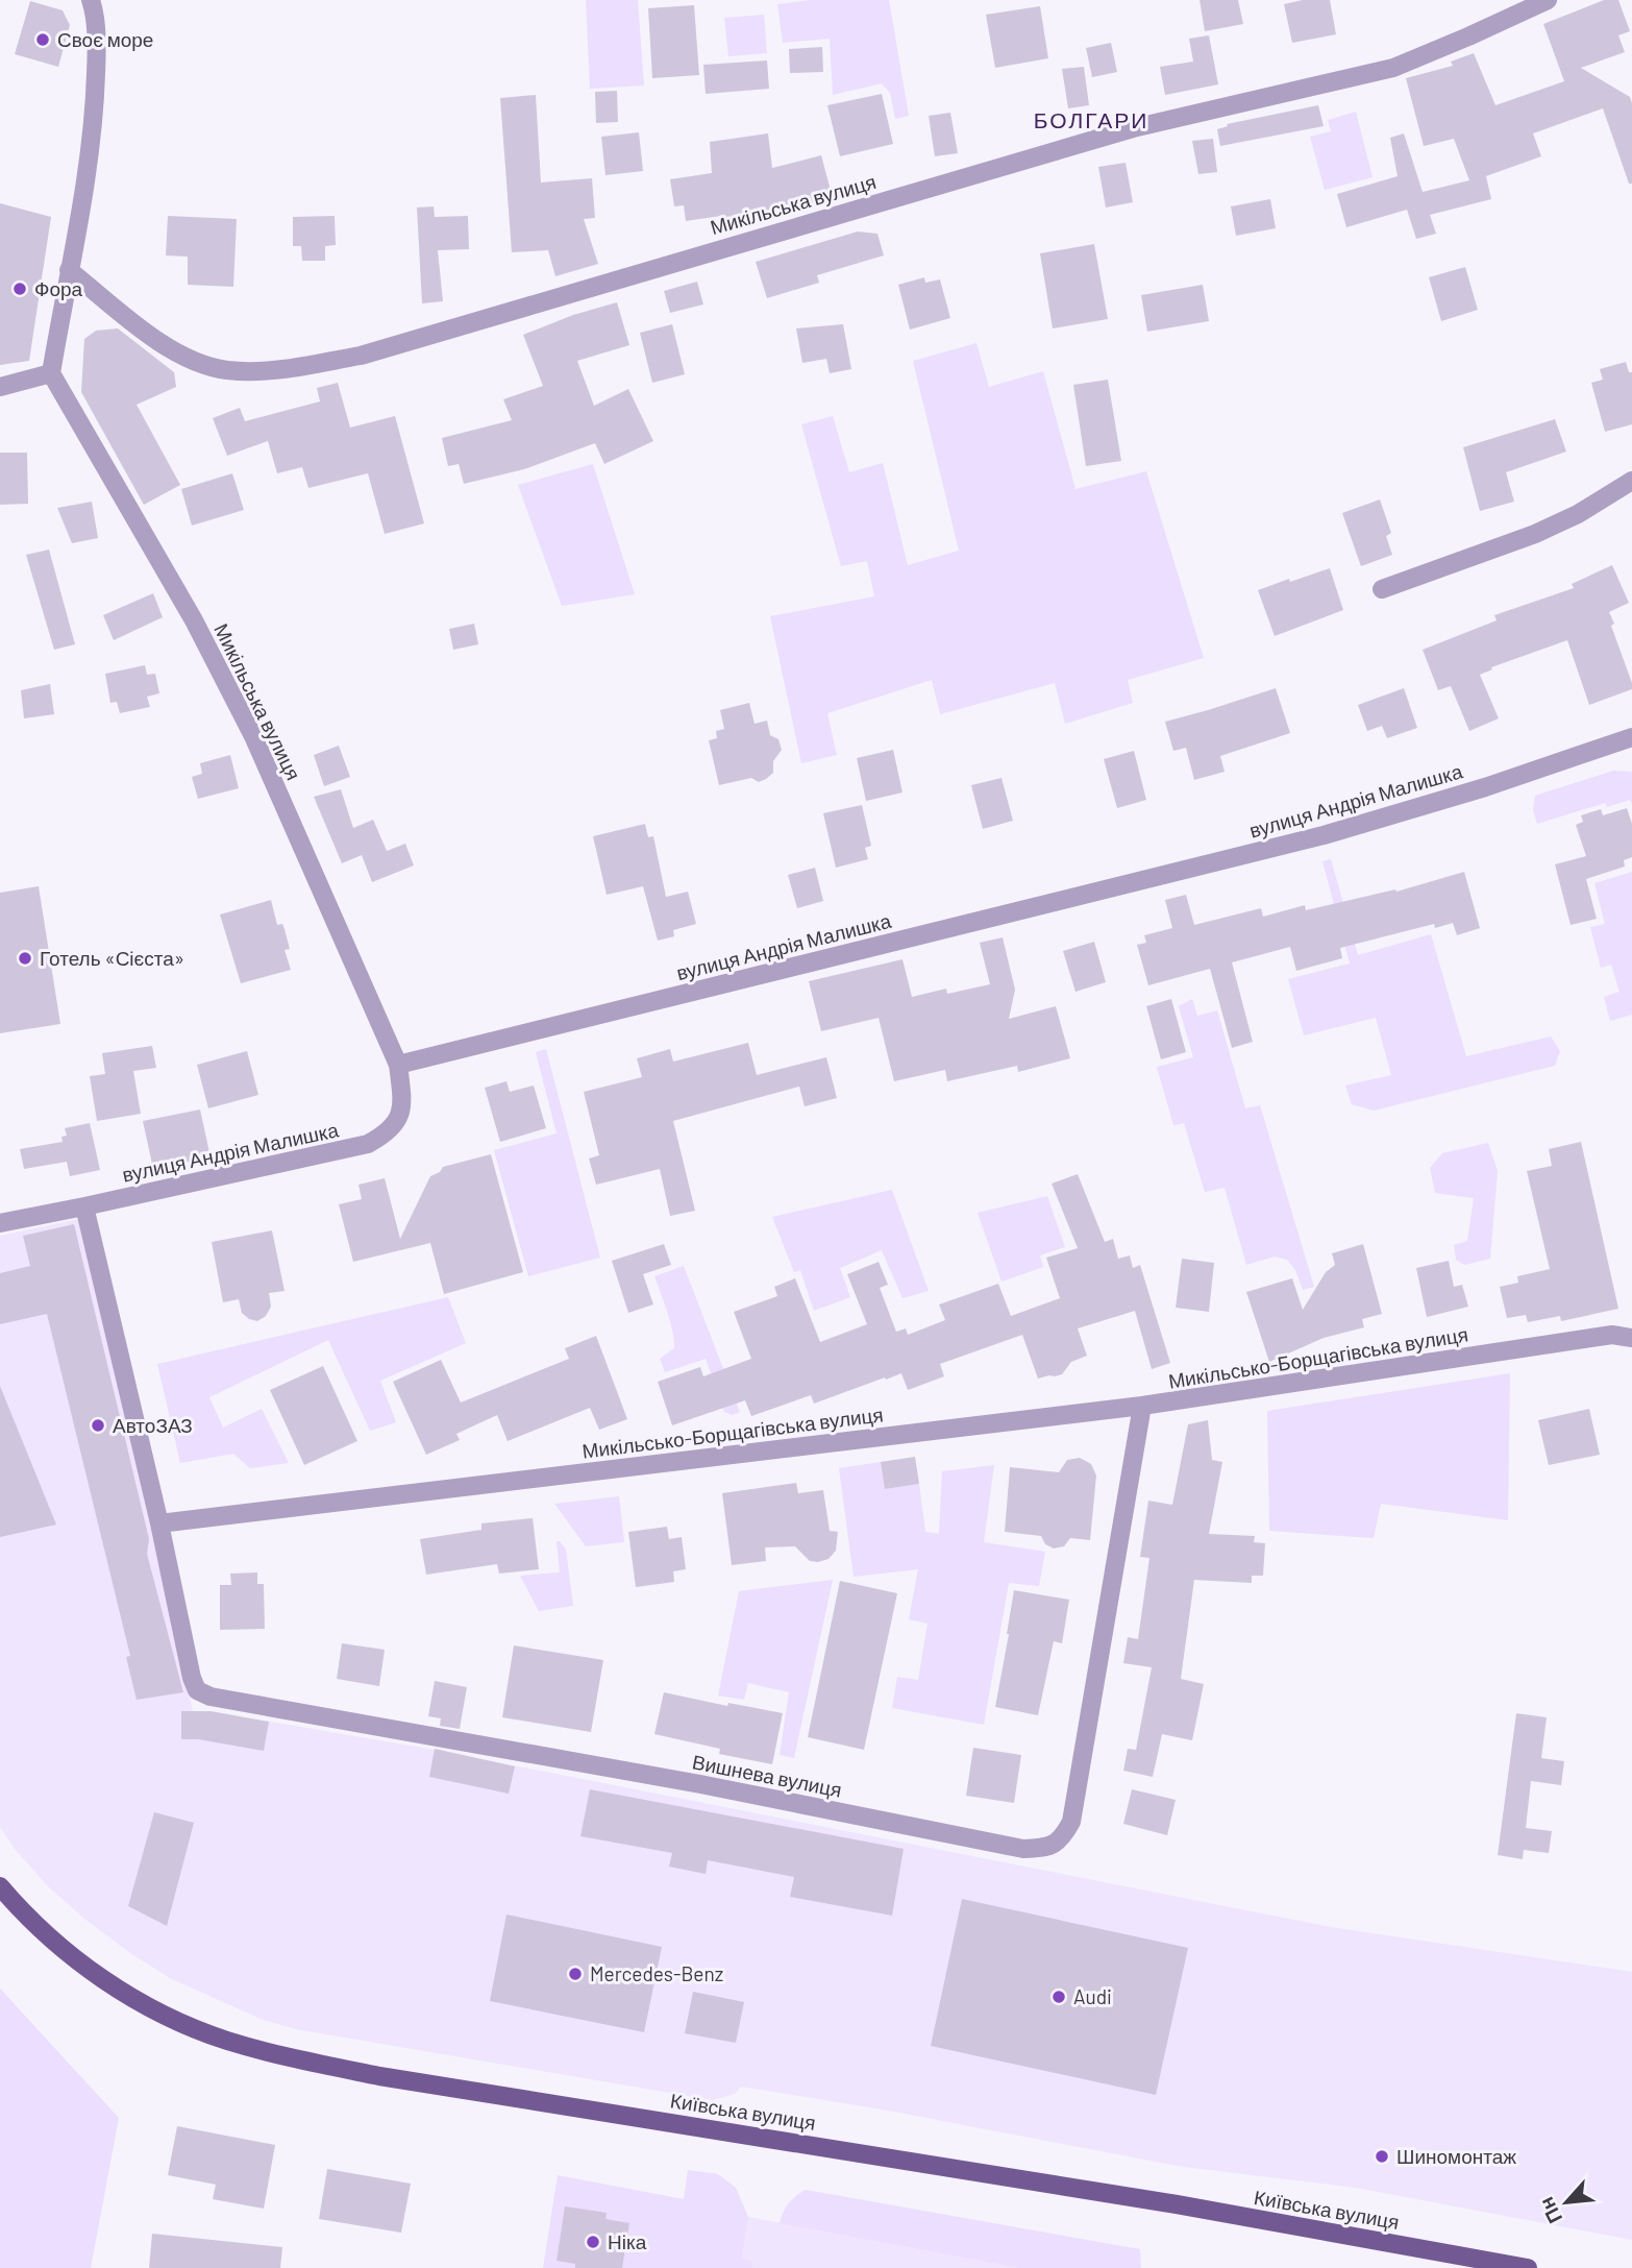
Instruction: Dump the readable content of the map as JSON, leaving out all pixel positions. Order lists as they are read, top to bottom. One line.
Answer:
{"streets":{"main road":["Київська вулиця"],"street":["Микільська вулиця","вулиця Андрія Малишка","Микільсько-Борщагівська вулиця","Вишнева вулиця"]},"crossings":[["Микільська вулиця","вулиця Андрія Малишка"],["Микільсько-Борщагівська вулиця","Вишнева вулиця"]],"districts":["БОЛГАРИ"],"places":["Своє море","Фора","Готель «Сієста»","АвтоЗАЗ","Mercedes-Benz","Audi","Шиномонтаж","Ніка"],"north":"bottom left"}
